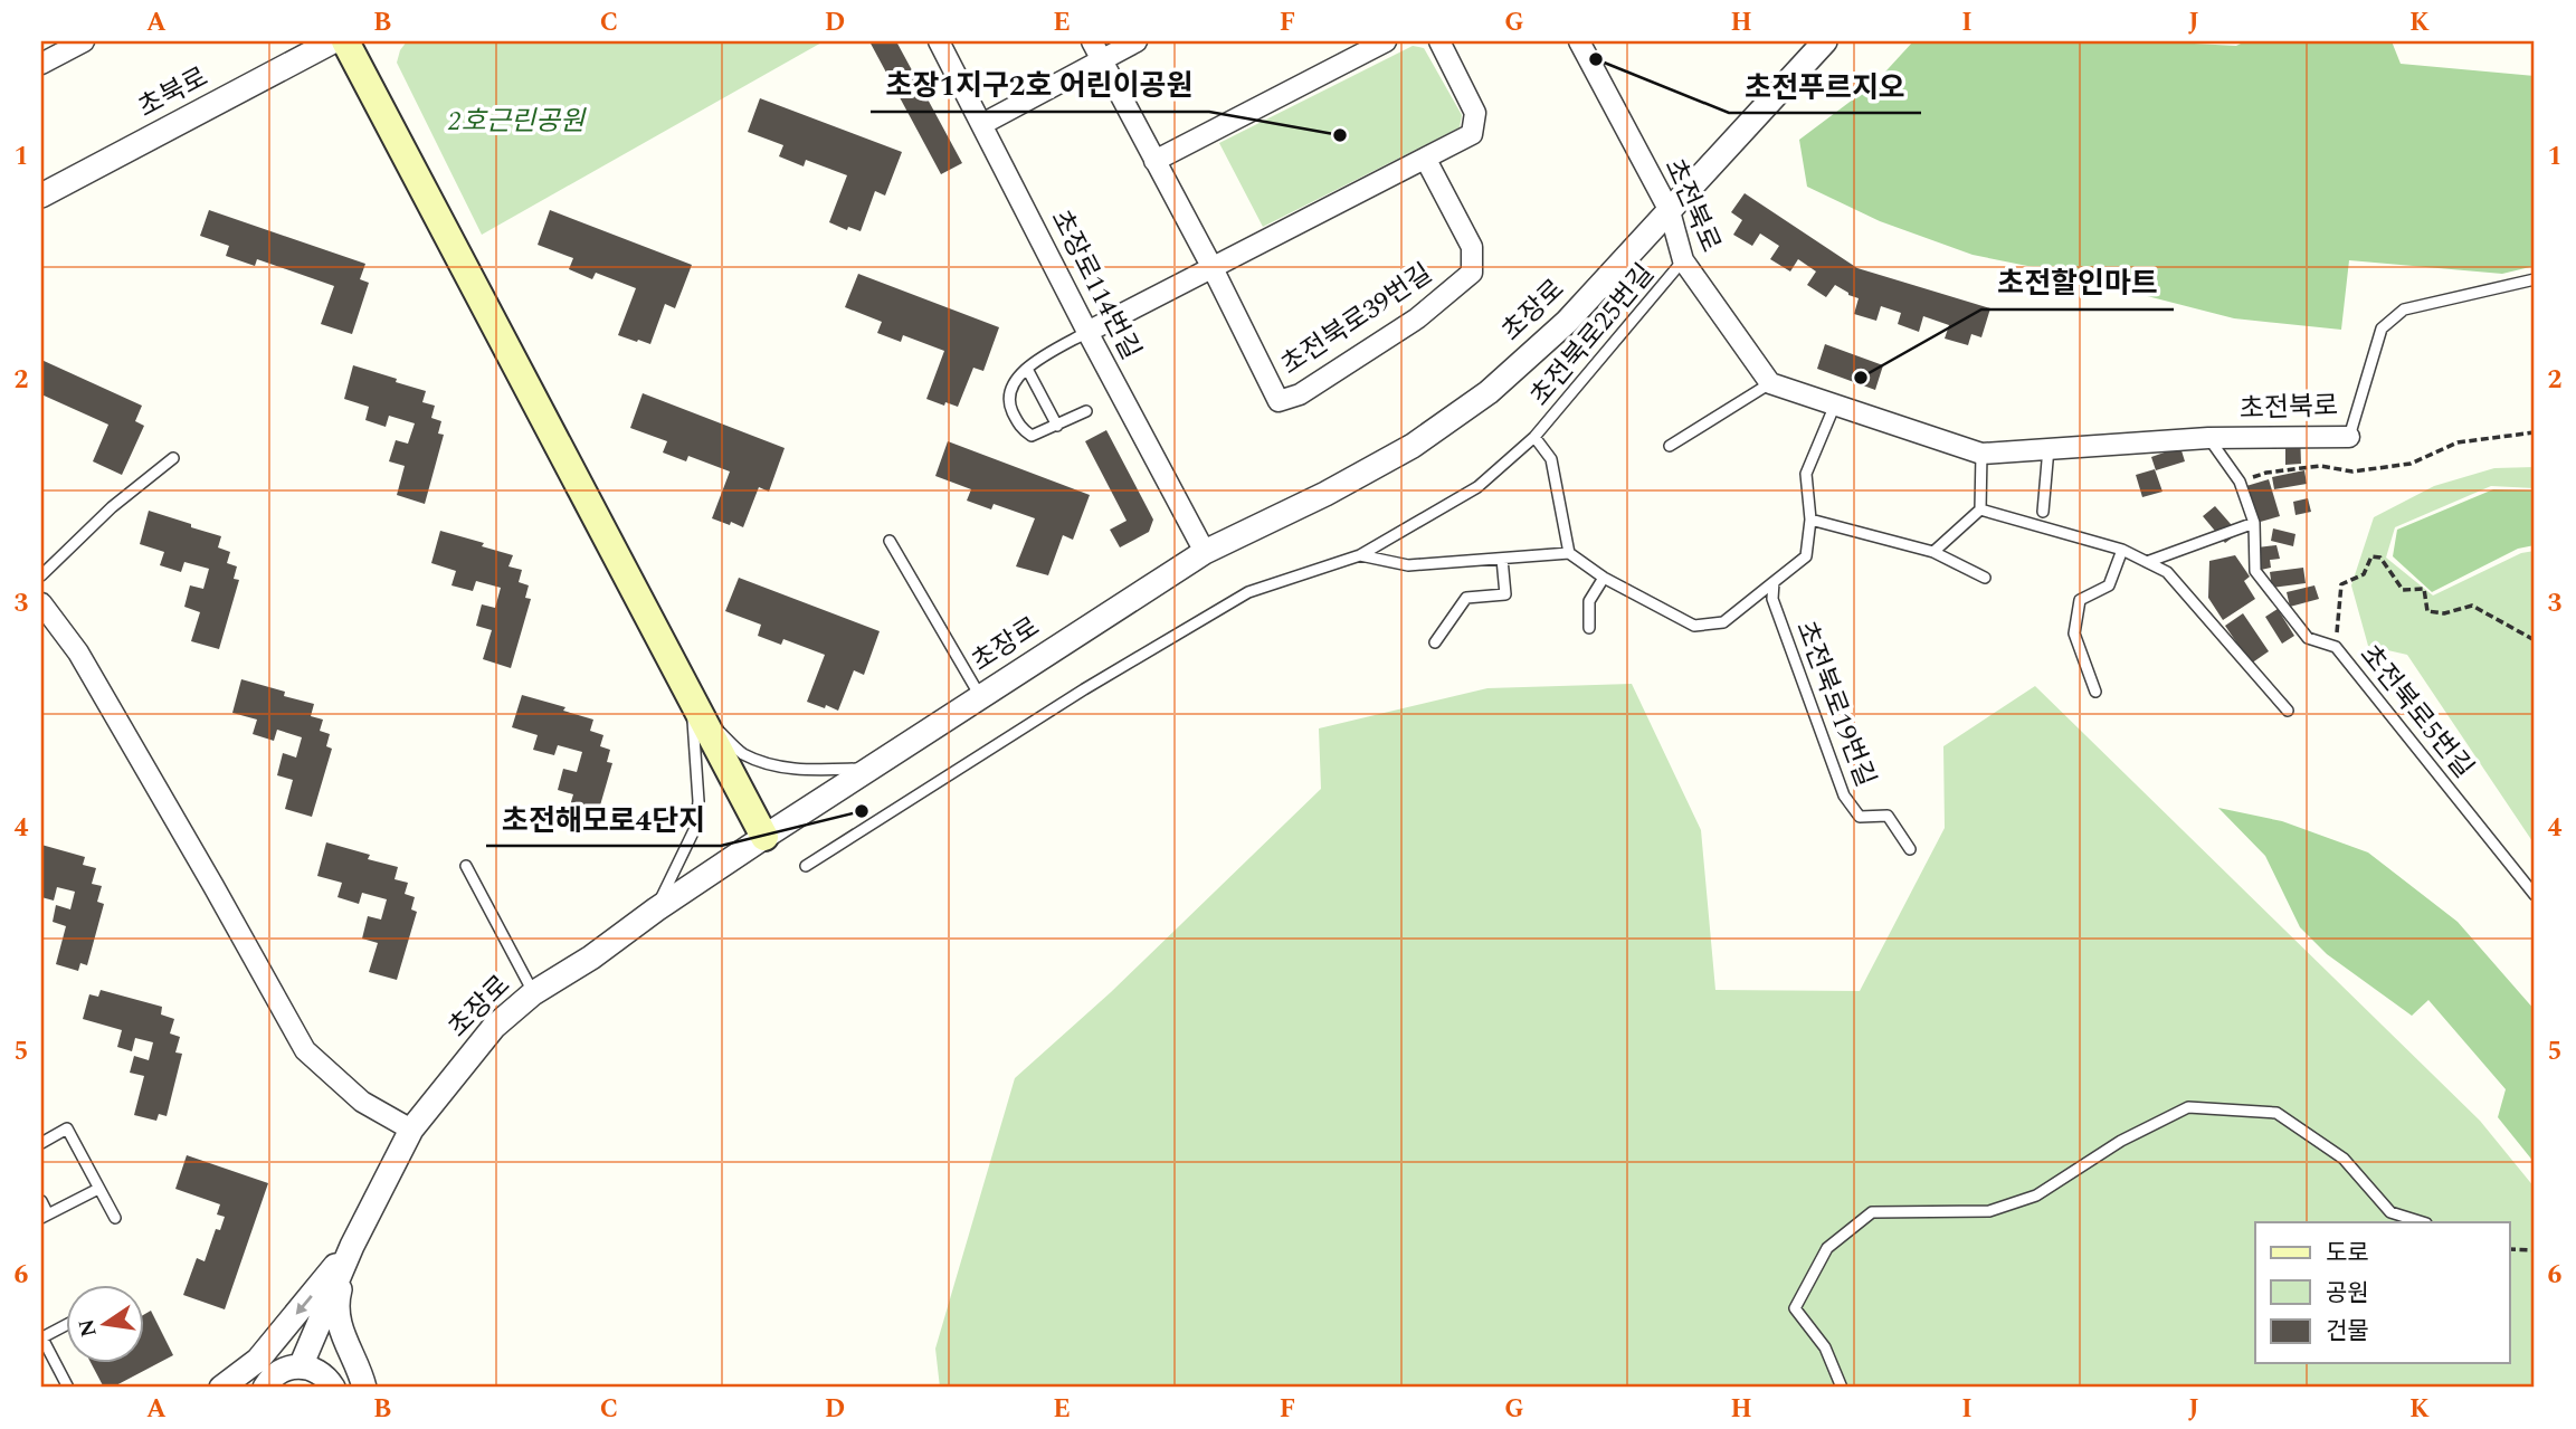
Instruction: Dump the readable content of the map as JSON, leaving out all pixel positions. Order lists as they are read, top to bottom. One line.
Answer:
{"streets":{"street":["초북로","초전북로","초장로114번길","초장로","초전북로39번길"],"lane":["초전북로25번길","초전북로19번길","초전북로5번길"]},"crossings":[["초전북로","초장로"],["초전북로","초전북로25번길"],["초전북로","초전북로5번길"],["초장로114번길","초장로"]],"parks":["2호근린공원"],"places":["초전푸르지오","초장1지구2호 어린이공원","초전할인마트","초전해모로4단지"],"legend":["도로","공원","건물"],"north":"left","grid":{"columns":["A","B","C","D","E","F","G","H","I","J","K"],"rows":["1","2","3","4","5","6"]}}
